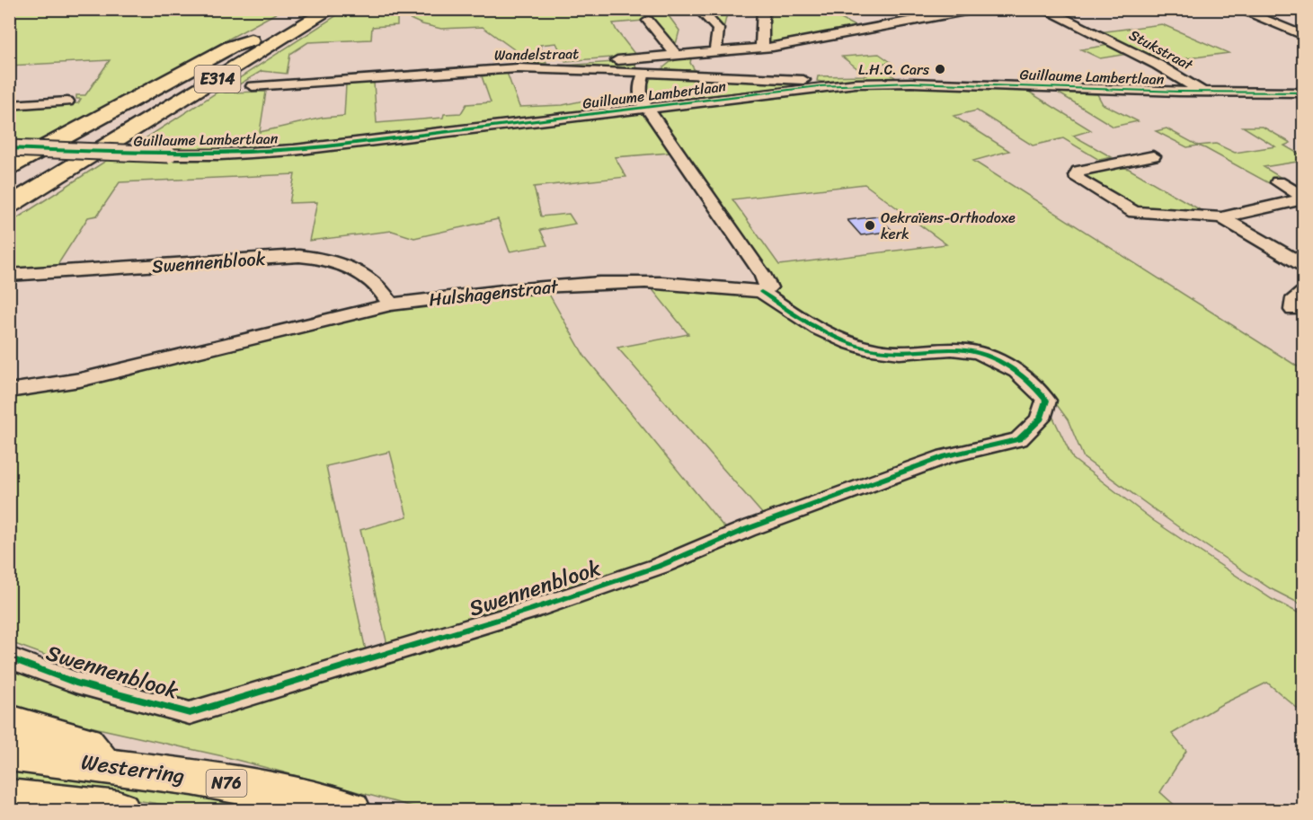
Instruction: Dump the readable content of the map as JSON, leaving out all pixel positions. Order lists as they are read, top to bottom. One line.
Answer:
{"streets":{"highway":["E314","Westerring","N76"],"street":["Stukstraat","Wandelstraat","Guillaume Lambertlaan","Swennenblook","Hulshagenstraat"]},"crossings":[["Stukstraat","Guillaume Lambertlaan"],["Wandelstraat","Guillaume Lambertlaan"],["Swennenblook","Hulshagenstraat"]],"places":["L.H.C. Cars","Oekraïens-Orthodoxe kerk"]}
